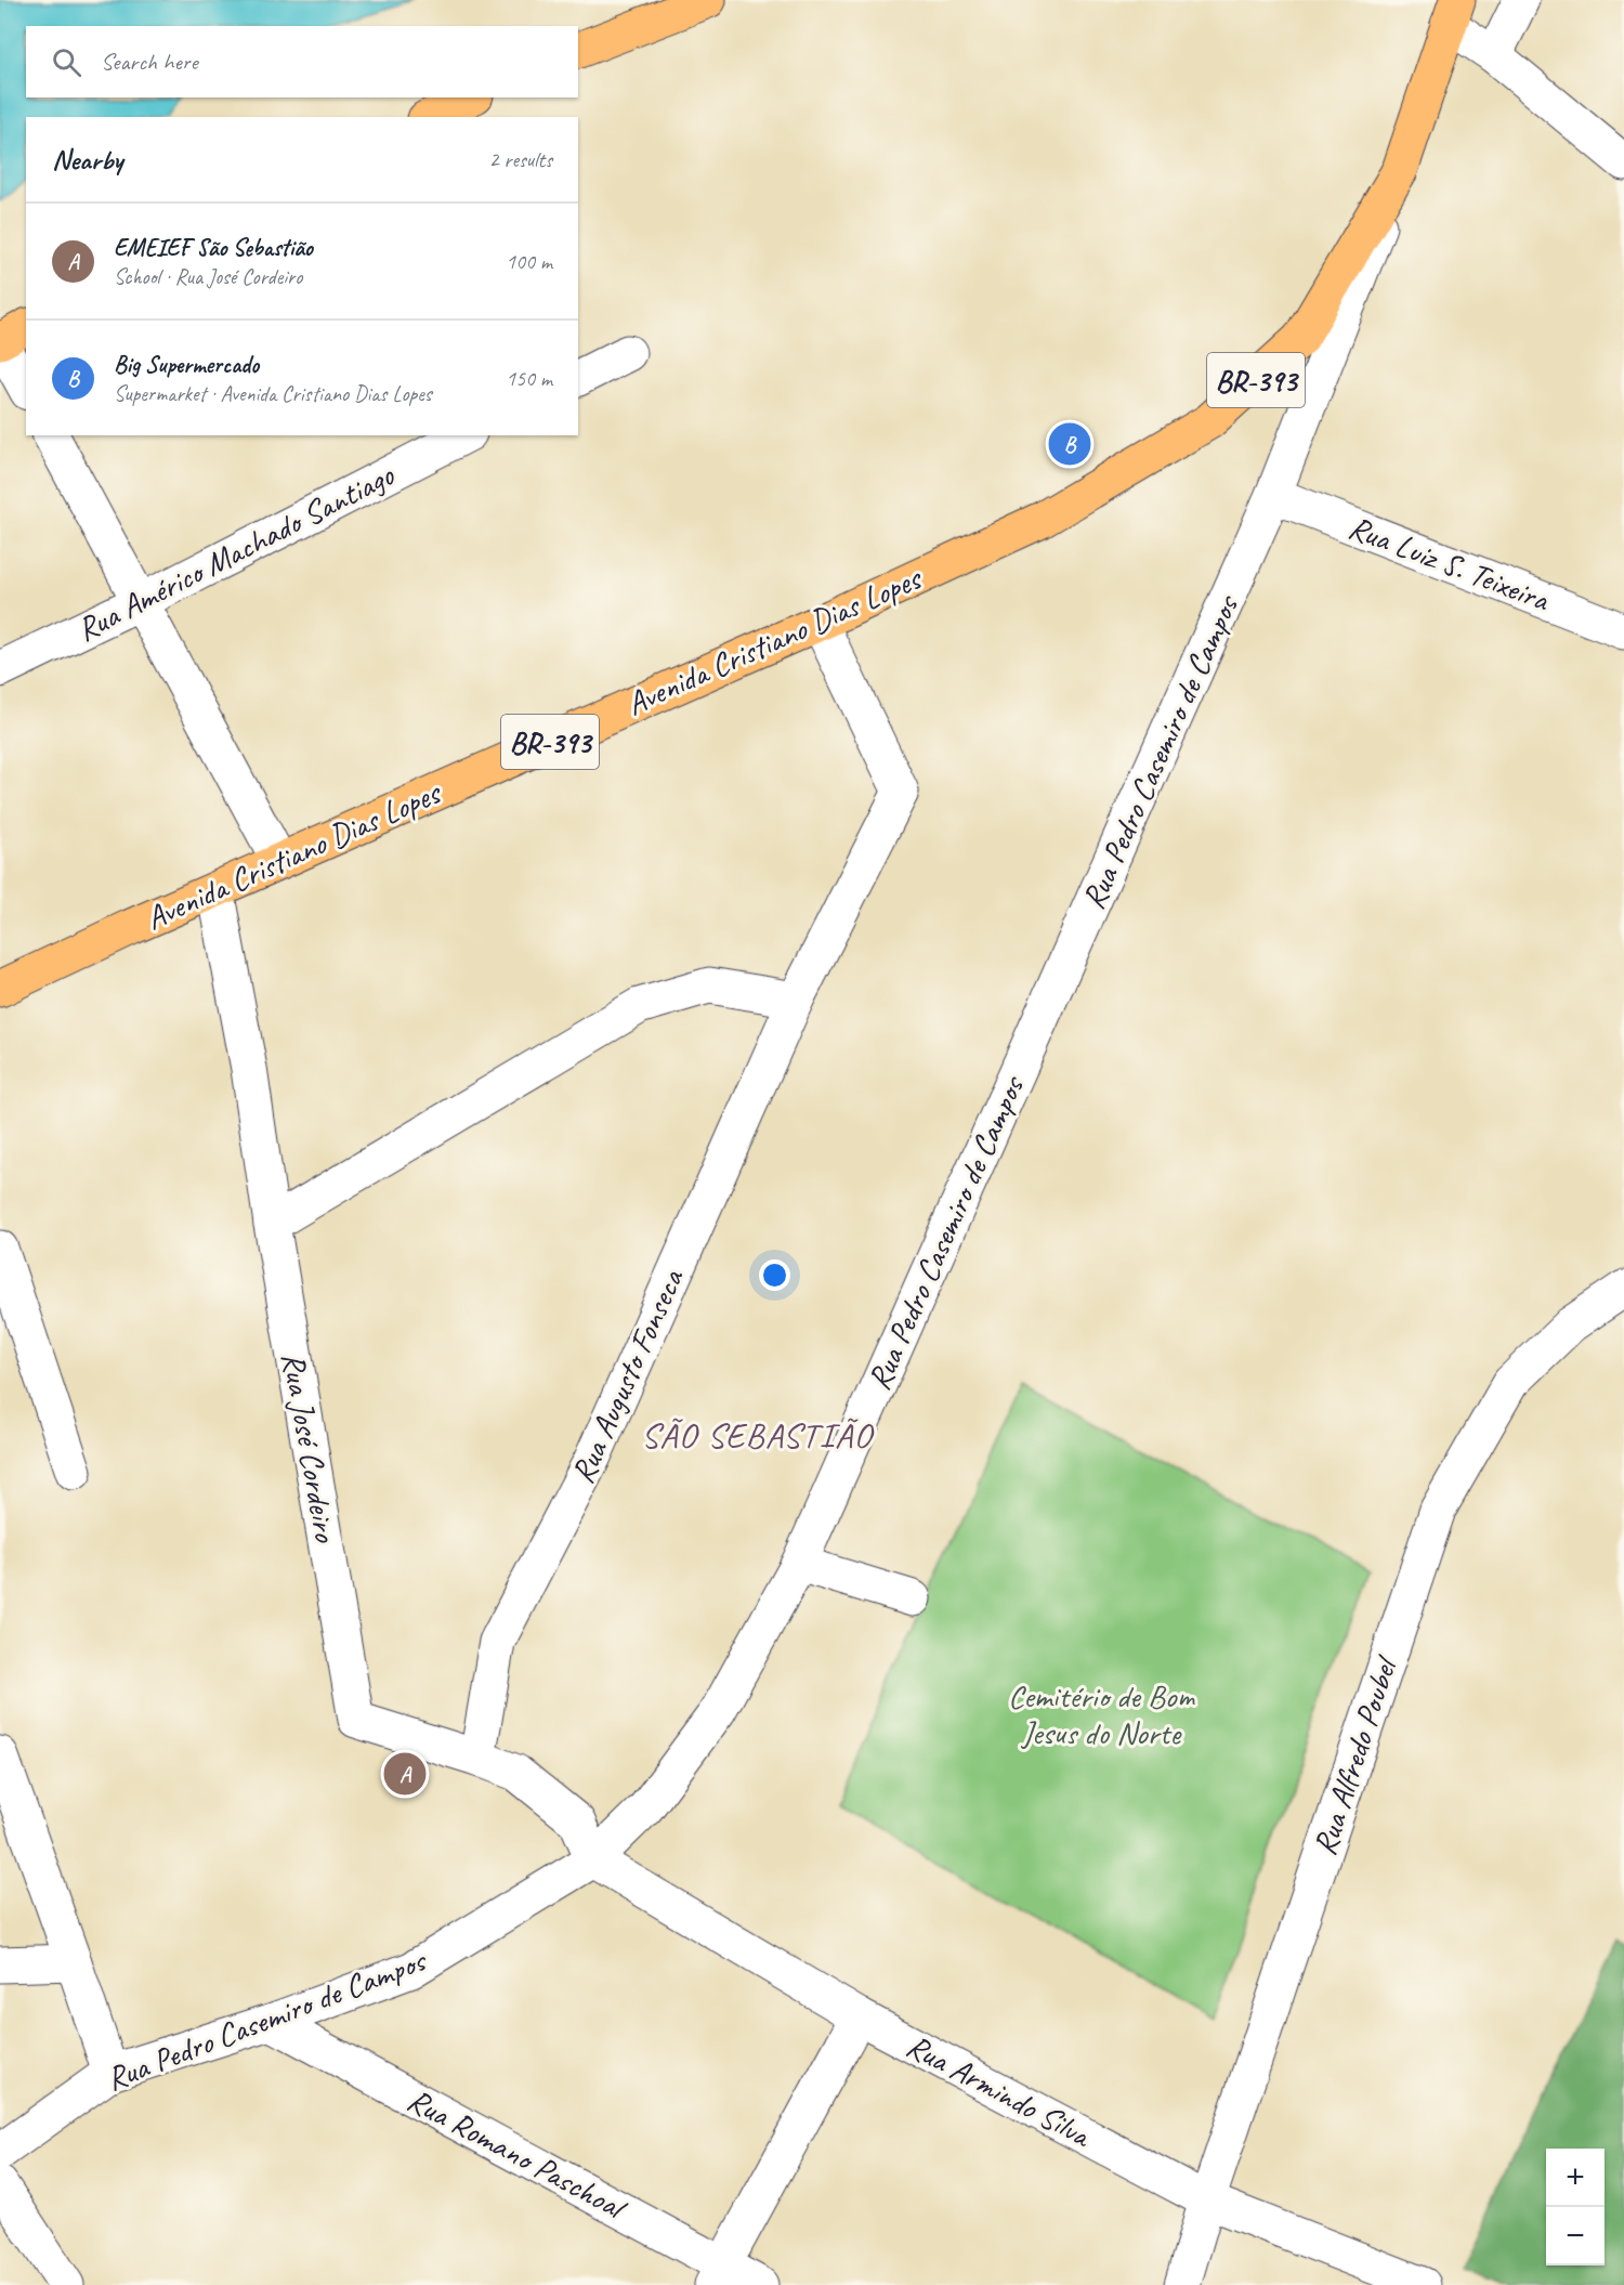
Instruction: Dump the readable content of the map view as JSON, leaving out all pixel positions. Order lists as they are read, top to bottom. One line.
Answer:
{"streets":{"main road":["BR-393","Avenida Cristiano Dias Lopes"],"street":["Rua Américo Machado Santiago","Rua Luiz S. Teixeira","Rua Pedro Casemiro de Campos","Rua Augusto Fonseca","Rua José Cordeiro","Rua Alfredo Poubel","Rua Armindo Silva","Rua Romano Paschoal"]},"crossings":[["BR-393","Avenida Cristiano Dias Lopes"],["BR-393","Rua Pedro Casemiro de Campos"],["Rua Luiz S. Teixeira","Rua Pedro Casemiro de Campos"],["Avenida Cristiano Dias Lopes","Rua Pedro Casemiro de Campos"],["Avenida Cristiano Dias Lopes","Rua Augusto Fonseca"],["Avenida Cristiano Dias Lopes","Rua José Cordeiro"],["Rua Pedro Casemiro de Campos","Rua José Cordeiro"],["Rua Pedro Casemiro de Campos","Rua Armindo Silva"],["Rua Pedro Casemiro de Campos","Rua Romano Paschoal"],["Rua Augusto Fonseca","Rua José Cordeiro"],["Rua José Cordeiro","Rua Armindo Silva"],["Rua Alfredo Poubel","Rua Armindo Silva"]],"districts":["SÃO SEBASTIÃO"],"parks":["Cemitério de Bom Jesus do Norte"],"page":{"search":"Search here","heading":["Nearby","2 results"],"list":[{"mark":"A","name":"EMEIEF São Sebastião","note":"School · Rua José Cordeiro","value":"100 m"},{"mark":"B","name":"Big Supermercado","note":"Supermarket · Avenida Cristiano Dias Lopes","value":"150 m"}],"pins":["B","A"],"map_buttons":["+","−"]}}
